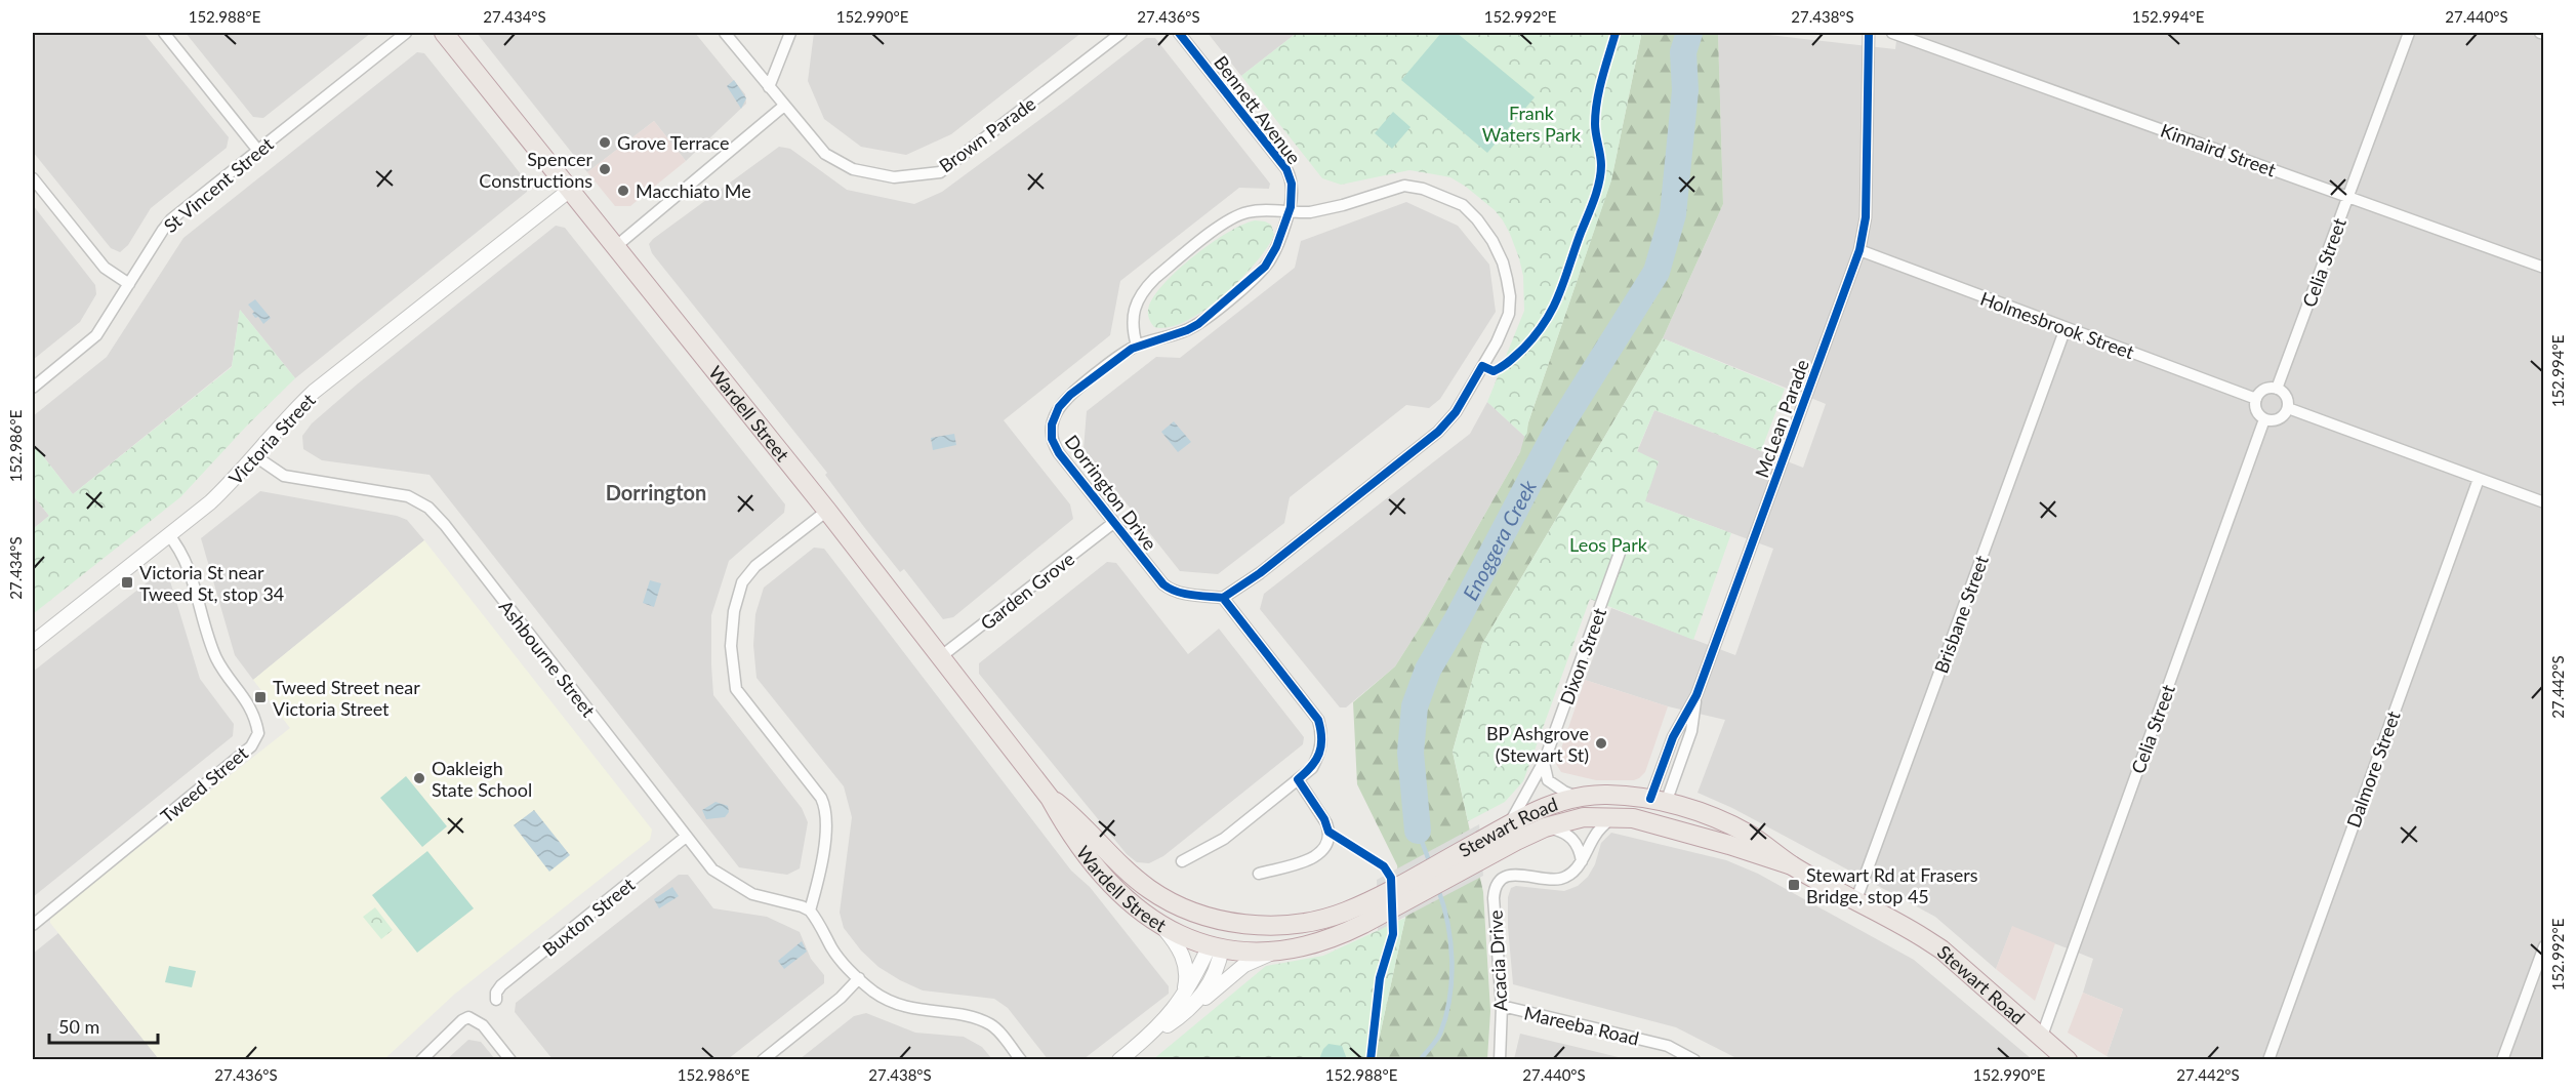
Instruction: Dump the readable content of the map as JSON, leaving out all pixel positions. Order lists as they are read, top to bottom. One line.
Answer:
{"streets":{"highway":["Wardell Street","Stewart Road"],"street":["Bennett Avenue","Brown Parade","Kinnaird Street","St Vincent Street","Celia Street","Holmesbrook Street","McLean Parade","Victoria Street","Dorrington Drive","Garden Grove","Brisbane Street","Dixon Street","Ashbourne Street","Dalmore Street","Tweed Street","Buxton Street","Acacia Drive","Mareeba Road"]},"crossings":[["Bennett Avenue","Dorrington Drive"],["Kinnaird Street","Celia Street"],["Celia Street","Holmesbrook Street"],["Celia Street","Stewart Road"],["Holmesbrook Street","McLean Parade"],["Holmesbrook Street","Brisbane Street"],["Wardell Street","Victoria Street"],["Wardell Street","Garden Grove"],["Wardell Street","Stewart Road"],["McLean Parade","Stewart Road"],["Victoria Street","Ashbourne Street"],["Victoria Street","Tweed Street"],["Dorrington Drive","Garden Grove"],["Brisbane Street","Stewart Road"],["Dixon Street","Stewart Road"],["Ashbourne Street","Buxton Street"],["Stewart Road","Acacia Drive"],["Acacia Drive","Mareeba Road"]],"districts":["Dorrington"],"water":["Enoggera Creek"],"parks":["Frank Waters Park","Leos Park"],"places":{"other":["Grove Terrace","Spencer Constructions","Macchiato Me","BP Ashgrove (Stewart St)","Oakleigh State School"],"transit":["Victoria St near Tweed St, stop 34","Tweed Street near Victoria Street","Stewart Rd at Frasers Bridge, stop 45"]},"scale_bar":"50 m","coordinates":["152.988°E","27.434°S","152.990°E","27.436°S","152.992°E","27.438°S","152.994°E","27.440°S","152.986°E","27.442°S"]}
